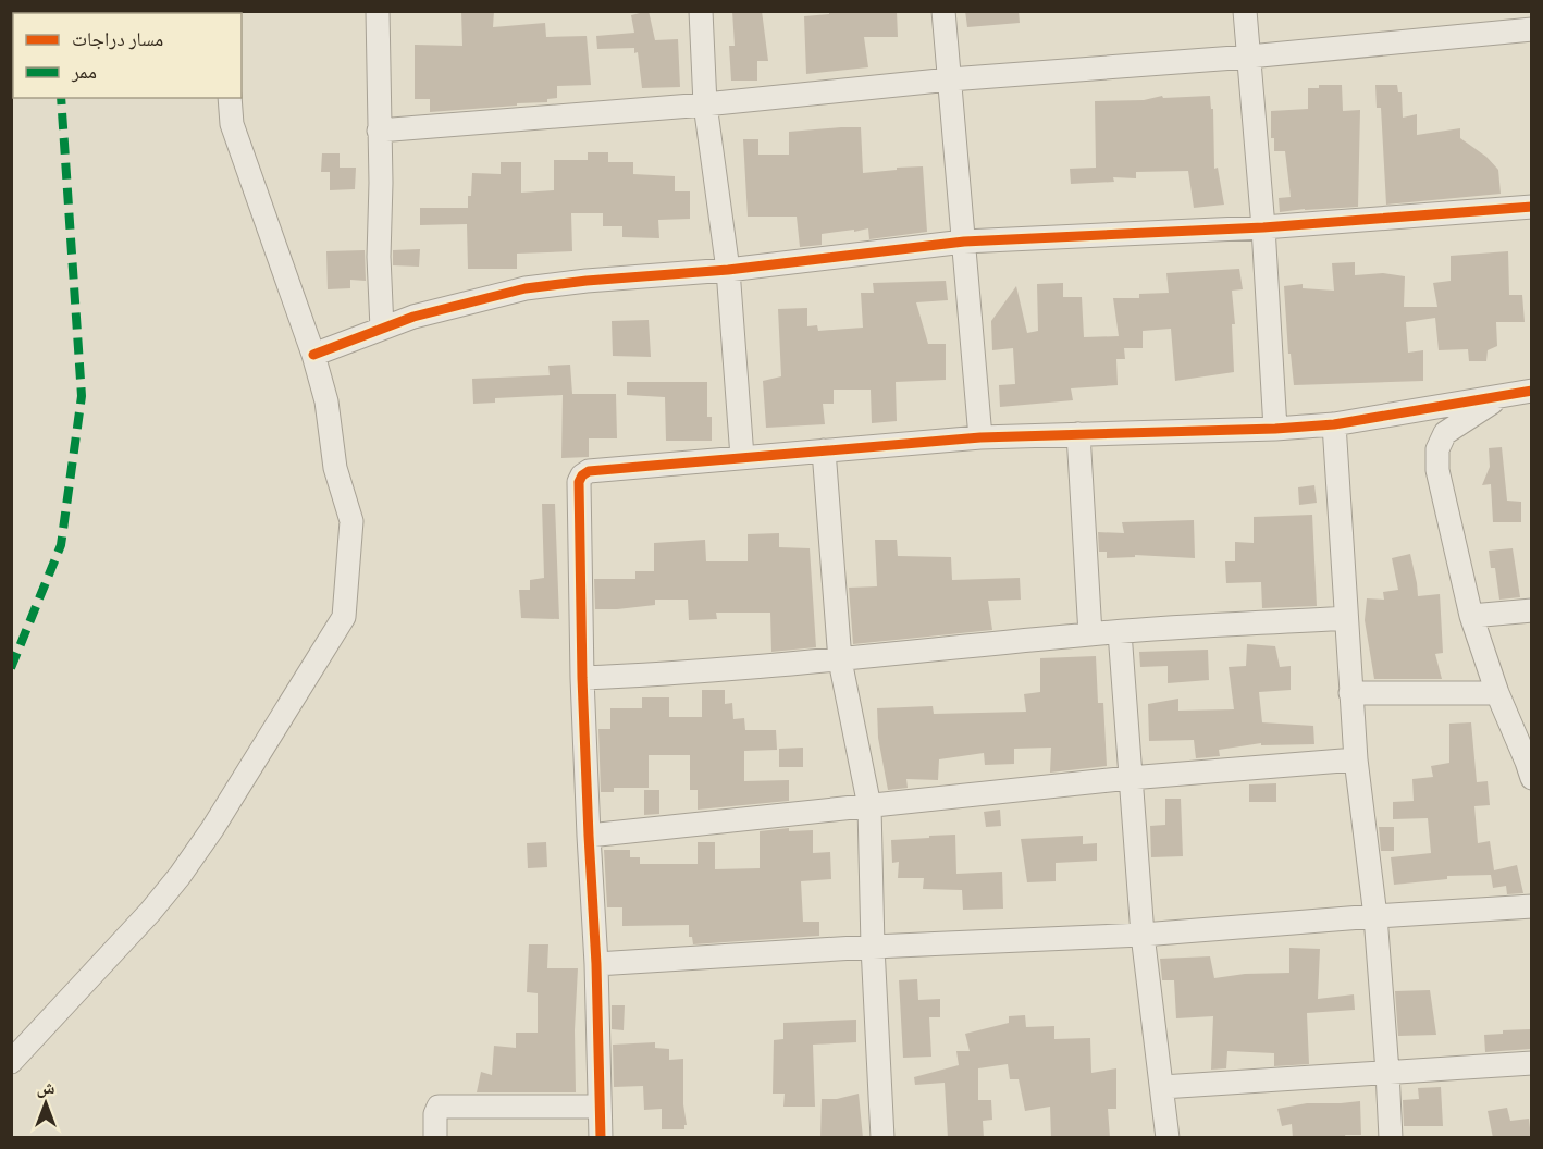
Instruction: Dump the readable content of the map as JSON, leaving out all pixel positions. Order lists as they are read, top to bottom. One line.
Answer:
{"legend":["مسار دراجات","ممر"],"north":"top"}
